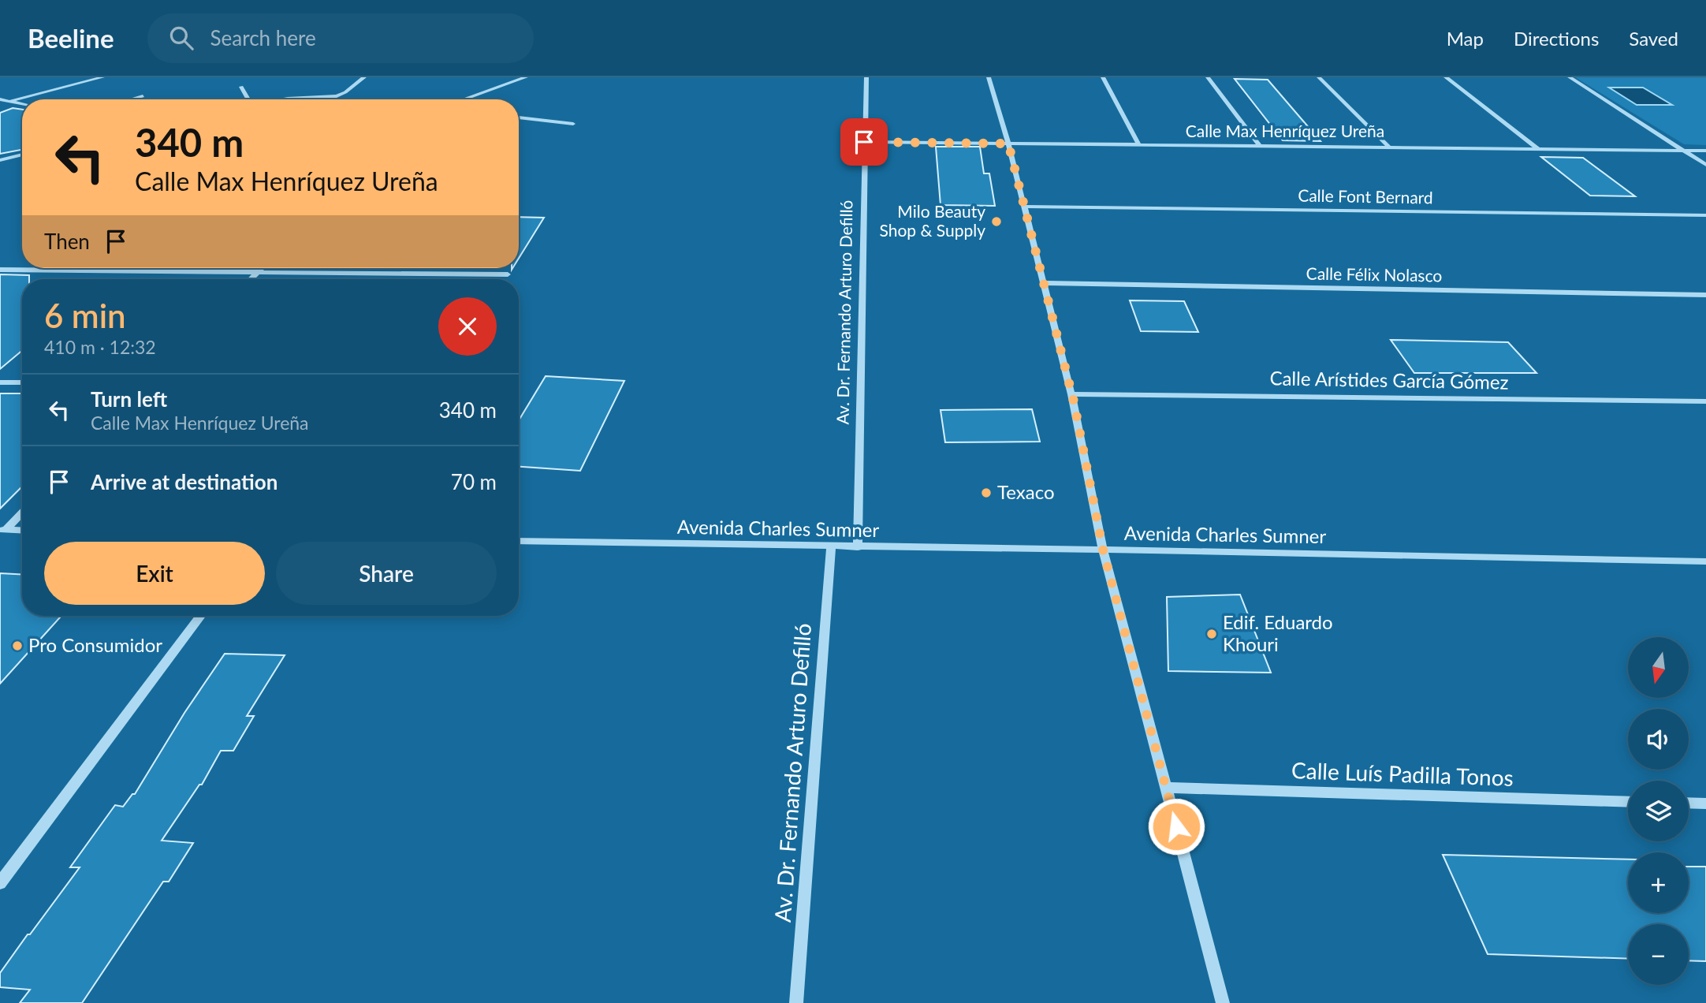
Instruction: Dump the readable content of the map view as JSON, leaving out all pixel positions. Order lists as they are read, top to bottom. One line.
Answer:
{"streets":{"street":["Calle Max Henríquez Ureña","Calle Font Bernard","Calle Félix Nolasco","Av. Dr. Fernando Arturo Defilló","Calle Arístides García Gómez","Avenida Charles Sumner","Calle Luís Padilla Tonos"]},"crossings":[["Calle Max Henríquez Ureña","Av. Dr. Fernando Arturo Defilló"],["Av. Dr. Fernando Arturo Defilló","Avenida Charles Sumner"]],"places":["Milo Beauty Shop & Supply","Texaco","Edif. Eduardo Khouri","Pro Consumidor"],"north":"bottom","page":{"header":"Beeline","search":"Search here","nav":["Map","Directions","Saved"],"turn":["340 m","Calle Max Henríquez Ureña"],"then":"Then","heading":["6 min","410 m · 12:32"],"list":[{"name":"Turn left","note":"Calle Max Henríquez Ureña","value":"340 m"},{"name":"Arrive at destination","value":"70 m"}],"buttons":["Exit","Share"],"map_buttons":["+","−"]}}
